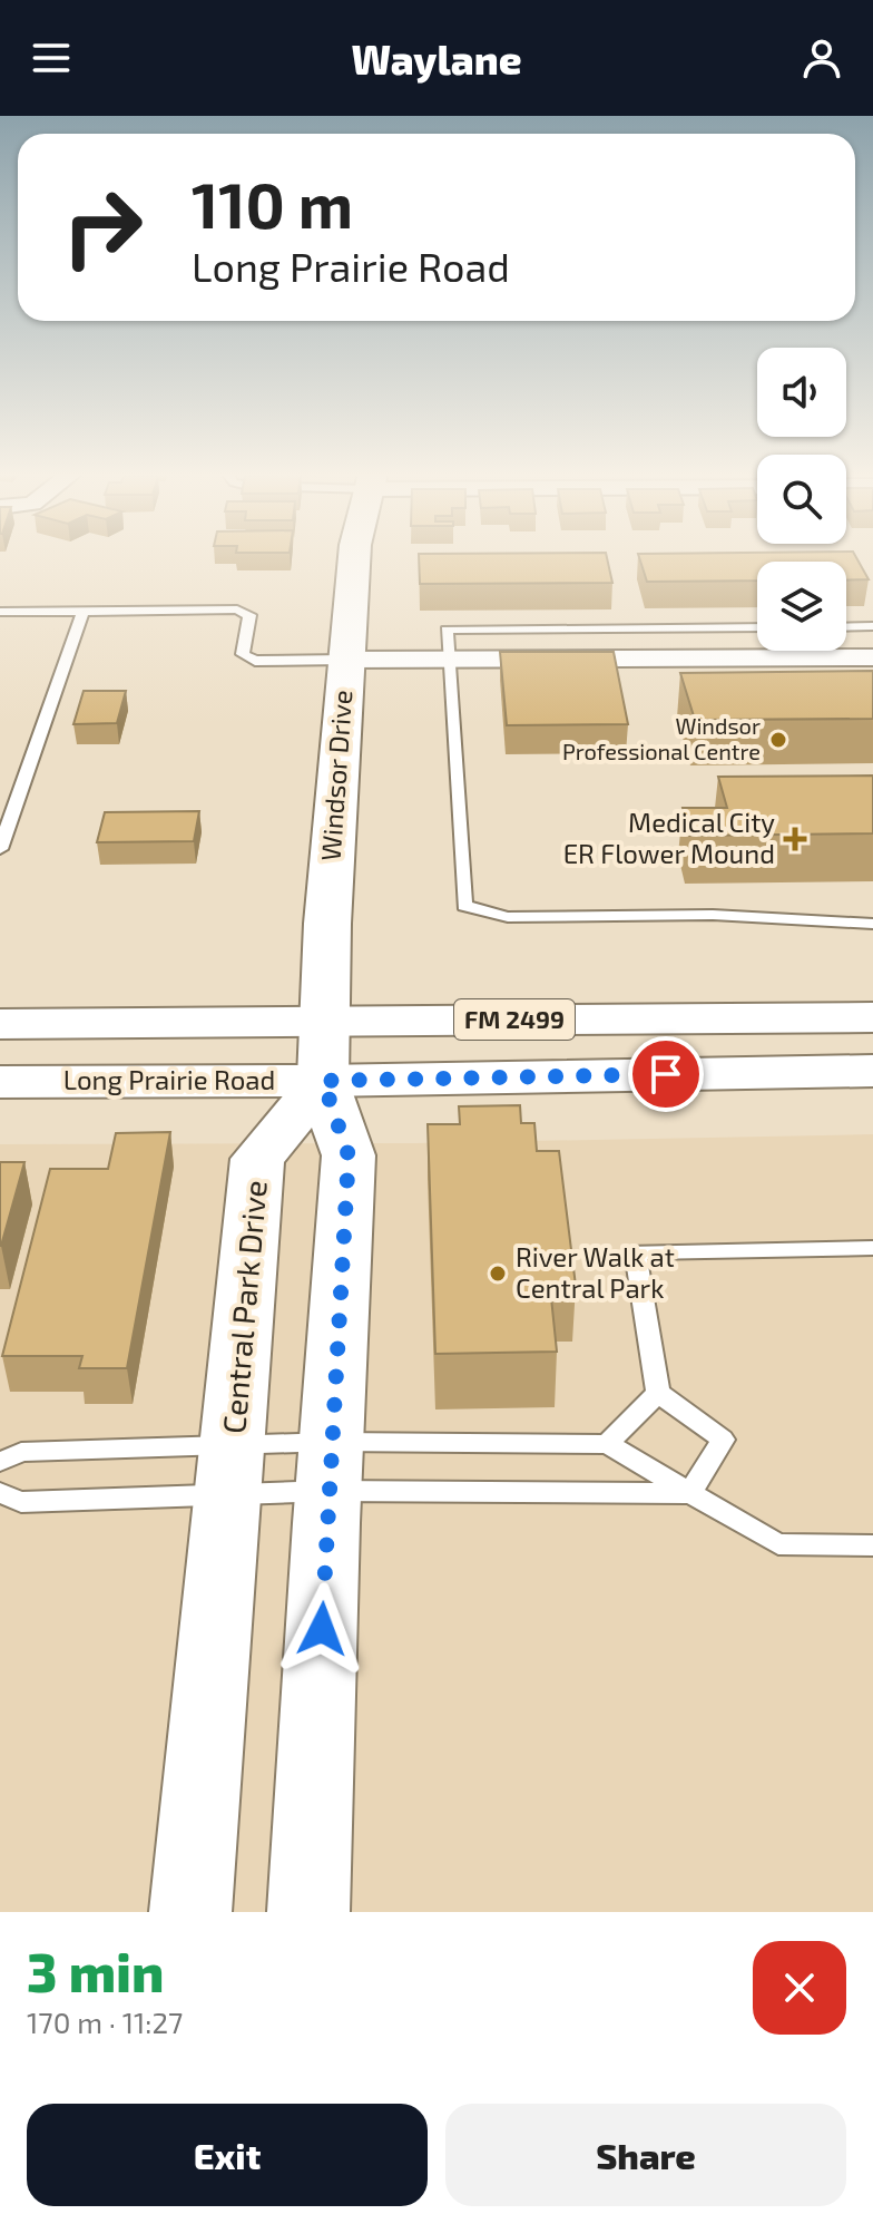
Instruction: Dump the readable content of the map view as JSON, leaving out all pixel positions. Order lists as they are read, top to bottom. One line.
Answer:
{"streets":{"street":["Windsor Drive","FM 2499","Long Prairie Road","Central Park Drive"]},"crossings":[["Windsor Drive","FM 2499"],["Windsor Drive","Long Prairie Road"],["Windsor Drive","Central Park Drive"],["Long Prairie Road","Central Park Drive"]],"places":{"other":["Windsor Professional Centre","River Walk at Central Park"],"health":["Medical City ER Flower Mound"]},"page":{"header":"Waylane","turn":["110 m","Long Prairie Road"],"heading":["3 min","170 m · 11:27"],"buttons":["Exit","Share"]}}
